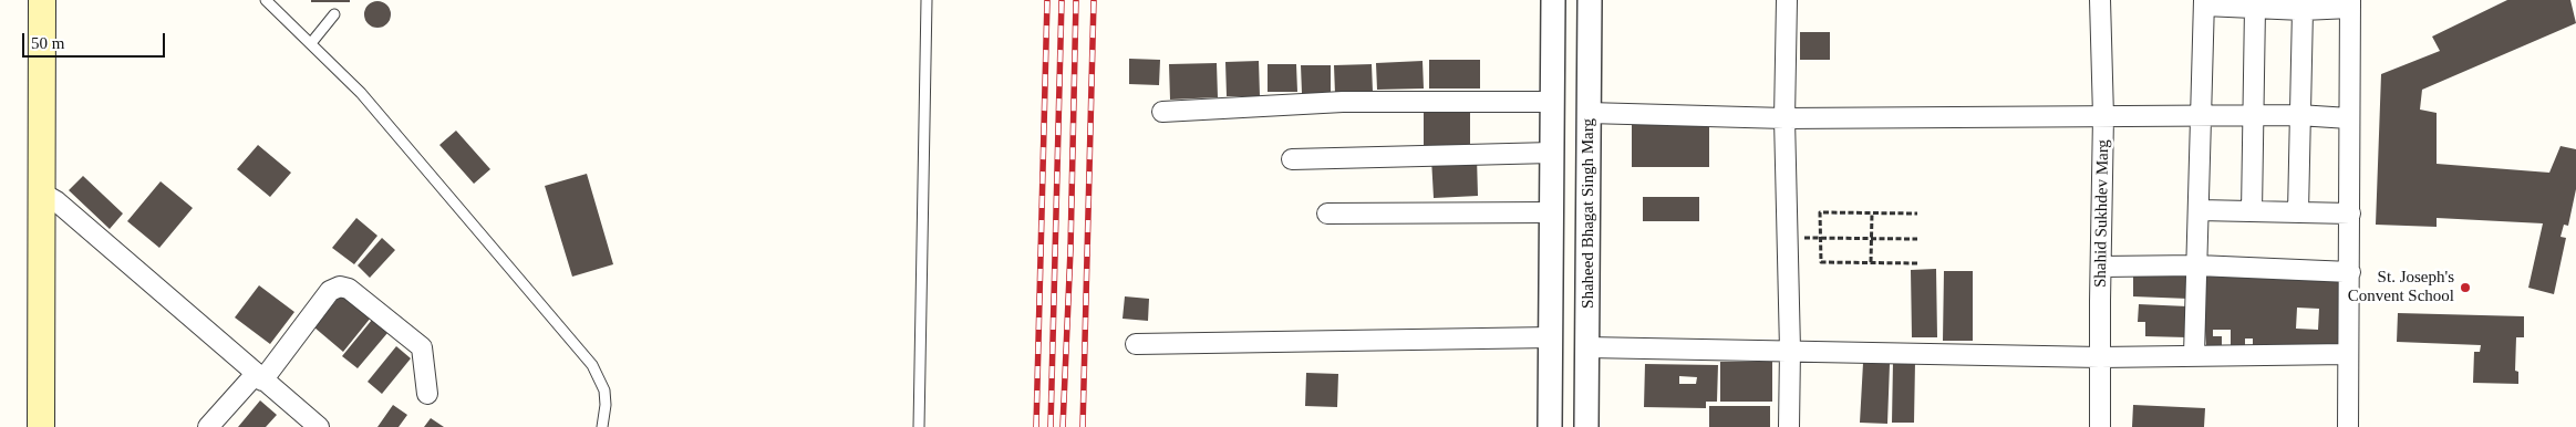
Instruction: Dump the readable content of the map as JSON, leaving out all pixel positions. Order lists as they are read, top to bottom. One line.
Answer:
{"streets":{"street":["Shaheed Bhagat Singh Marg","Shahid Sukhdev Marg"]},"places":["St. Joseph's Convent School"],"scale_bar":"50 m"}
